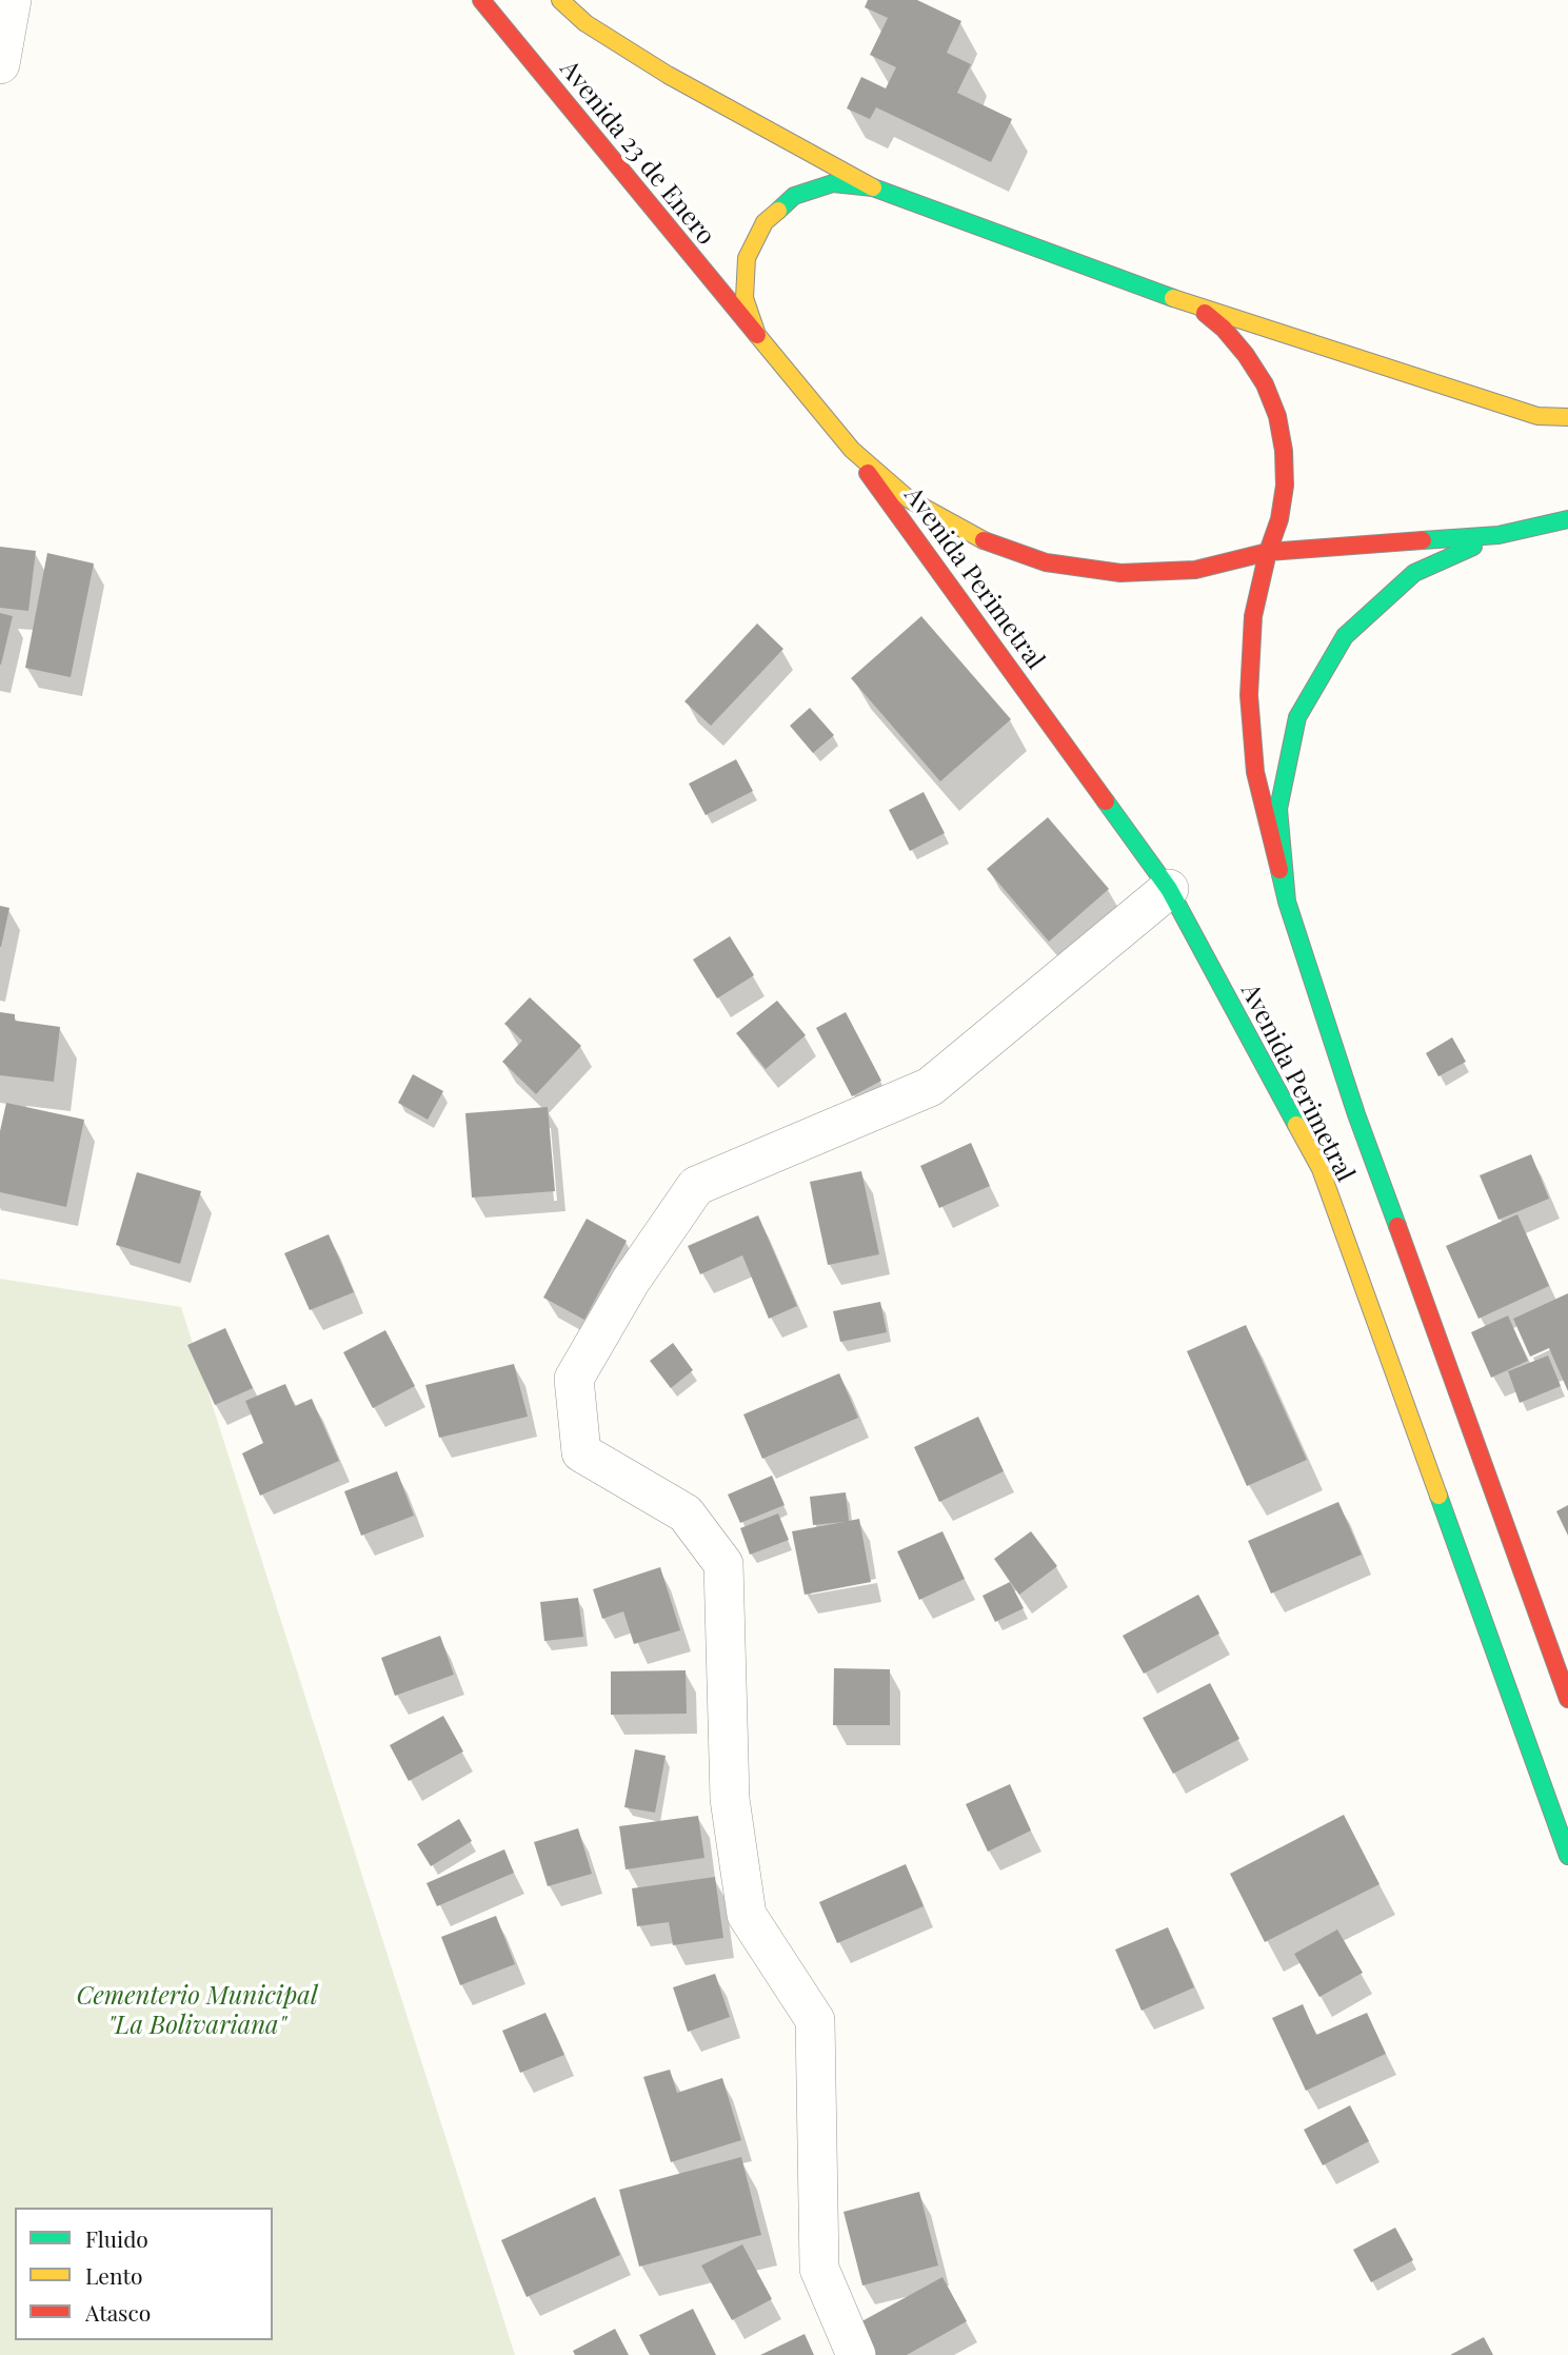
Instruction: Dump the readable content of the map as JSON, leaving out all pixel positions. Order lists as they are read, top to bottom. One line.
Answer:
{"streets":{"main road":["Avenida 23 de Enero","Avenida Perimetral"]},"crossings":[["Avenida 23 de Enero","Avenida Perimetral"]],"parks":["Cementerio Municipal \"La Bolivariana\""],"legend":["Fluido","Lento","Atasco"]}
